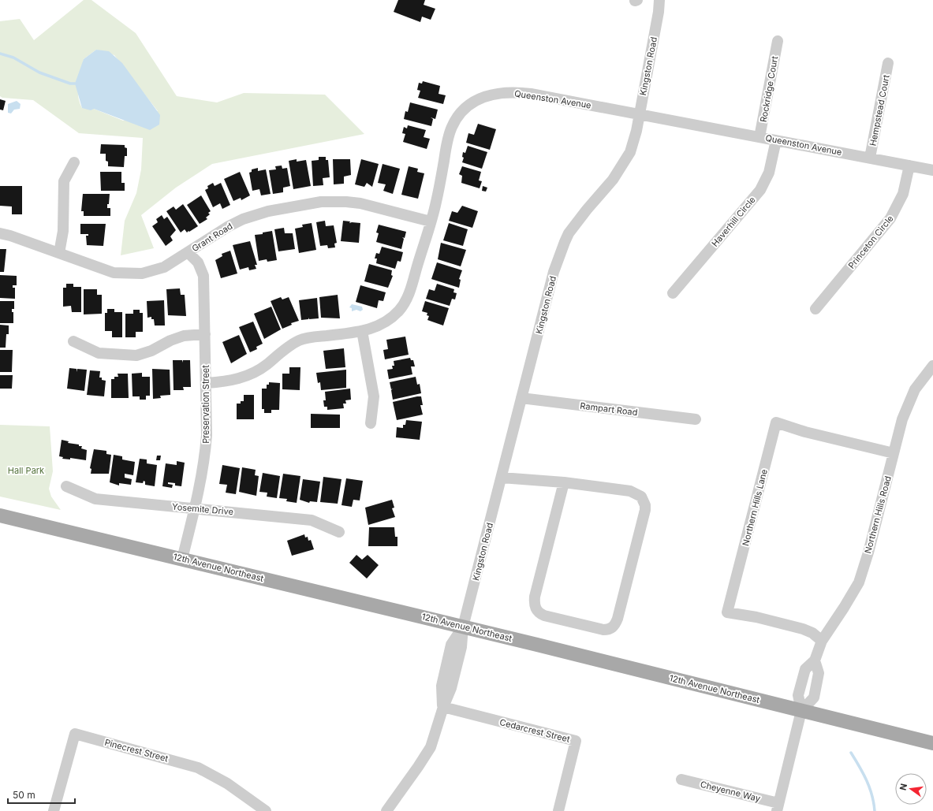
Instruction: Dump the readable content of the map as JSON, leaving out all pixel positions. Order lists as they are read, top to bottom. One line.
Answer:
{"streets":{"main road":["12th Avenue Northeast"],"street":["Kingston Road","Rockridge Court","Queenston Avenue","Hempstead Court","Haverhill Circle","Grant Road","Princeton Circle","Preservation Street","Rampart Road","Northern Hills Lane","Yosemite Drive","Northern Hills Road","Cedarcrest Street","Pinecrest Street","Cheyenne Way"]},"crossings":[["Kingston Road","Queenston Avenue"],["Kingston Road","Rampart Road"],["Kingston Road","12th Avenue Northeast"],["Kingston Road","Cedarcrest Street"],["Rockridge Court","Queenston Avenue"],["Queenston Avenue","Hempstead Court"],["Queenston Avenue","Haverhill Circle"],["Queenston Avenue","Grant Road"],["Queenston Avenue","Princeton Circle"],["Queenston Avenue","Preservation Street"],["Grant Road","Preservation Street"],["Preservation Street","Yosemite Drive"],["Preservation Street","12th Avenue Northeast"],["Northern Hills Lane","Northern Hills Road"],["Northern Hills Road","12th Avenue Northeast"]],"parks":["Hall Park"],"scale_bar":"50 m","north":"left"}
